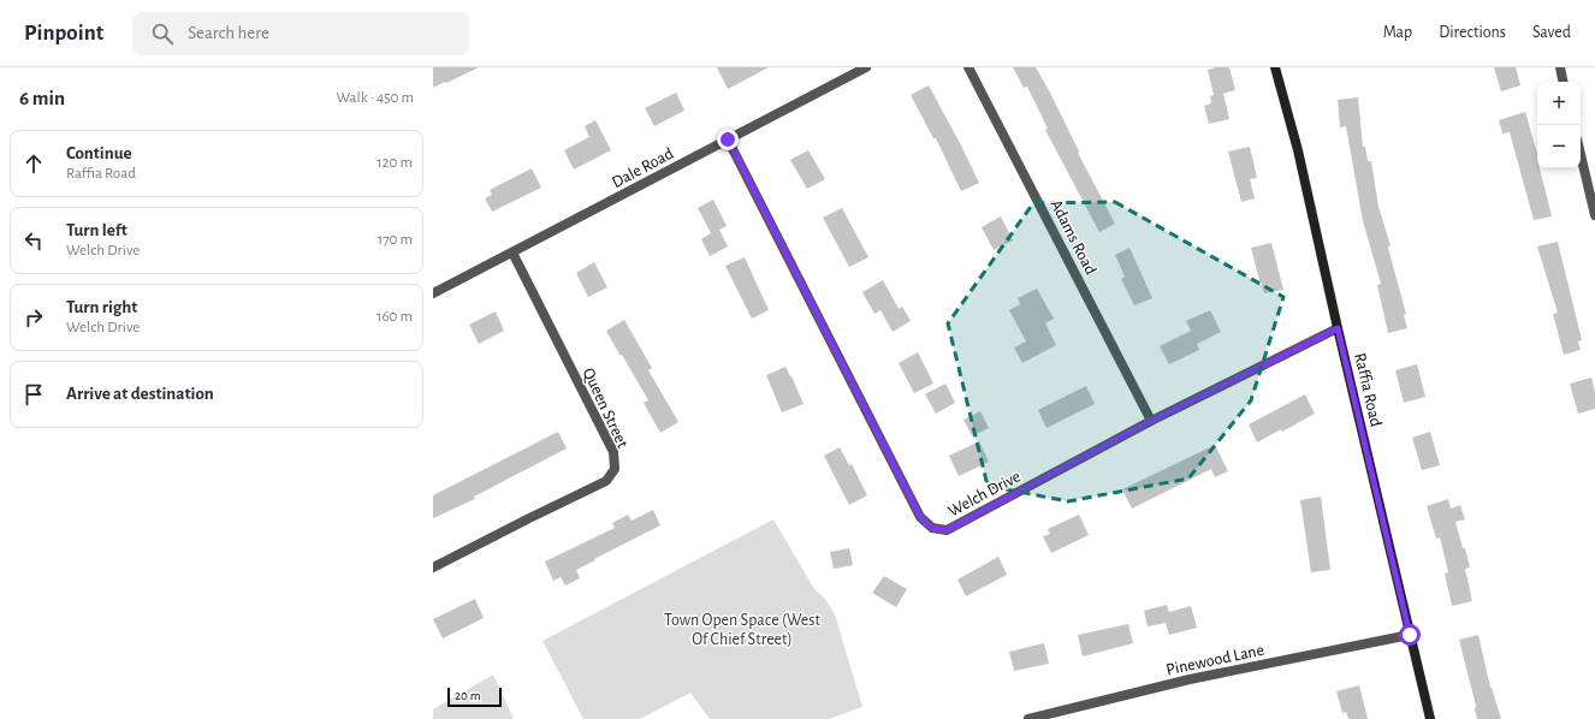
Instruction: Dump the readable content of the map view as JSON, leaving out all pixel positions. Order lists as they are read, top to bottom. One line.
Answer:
{"streets":{"main road":["Raffia Road"],"street":["Dale Road","Adams Road","Queen Street","Welch Drive","Pinewood Lane"]},"crossings":[["Dale Road","Queen Street"],["Dale Road","Welch Drive"],["Adams Road","Welch Drive"],["Raffia Road","Welch Drive"],["Raffia Road","Pinewood Lane"]],"parks":["Town Open Space (West Of Chief Street)"],"scale_bar":"20 m","page":{"header":"Pinpoint","search":"Search here","nav":["Map","Directions","Saved"],"heading":["6 min","Walk · 450 m"],"map_buttons":["+","−"],"list":[["Continue","Raffia Road","120 m"],["Turn left","Welch Drive","170 m"],["Turn right","Welch Drive","160 m"],"Arrive at destination"],"scale":"20 m"}}
